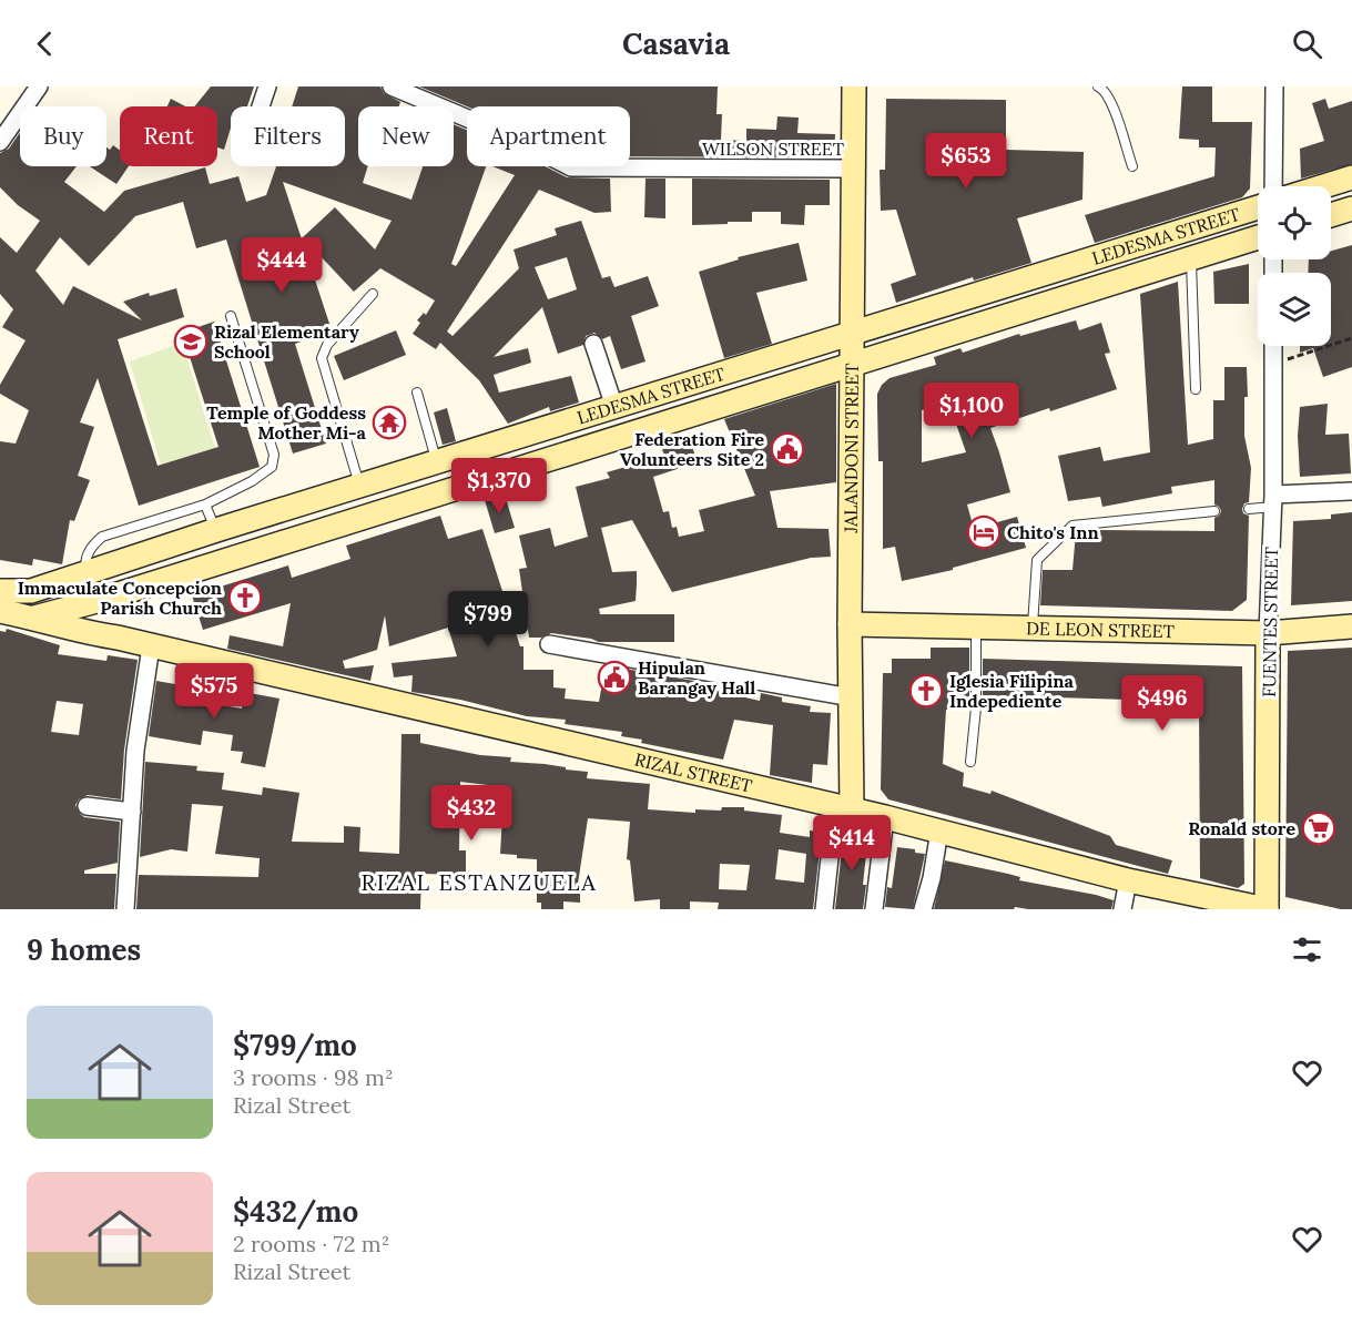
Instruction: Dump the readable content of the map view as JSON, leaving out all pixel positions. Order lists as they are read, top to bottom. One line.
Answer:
{"streets":{"main road":["LEDESMA STREET","JALANDONI STREET","FUENTES STREET","DE LEON STREET","RIZAL STREET"],"street":["WILSON STREET"]},"crossings":[["WILSON STREET","JALANDONI STREET"],["LEDESMA STREET","JALANDONI STREET"],["LEDESMA STREET","RIZAL STREET"],["JALANDONI STREET","DE LEON STREET"],["JALANDONI STREET","RIZAL STREET"],["FUENTES STREET","DE LEON STREET"],["FUENTES STREET","RIZAL STREET"]],"districts":["RIZAL ESTANZUELA"],"places":{"school or university":["Rizal Elementary School"],"temple":["Temple of Goddess Mother Mi-a"],"public building":["Federation Fire Volunteers Site 2","Hipulan Barangay Hall"],"hotel":["Chito's Inn"],"church":["Immaculate Concepcion Parish Church","Iglesia Filipina Indepediente"],"supermarket":["Ronald store"]},"page":{"header":"Casavia","chip":["Buy","Rent","Filters","New","Apartment"],"price":["$653","$444","$1,100","$1,370","$799","$575","$496","$432","$414"],"heading":"9 homes","list":[{"name":"$799/mo","note":"3 rooms · 98 m² · Rizal Street"},{"name":"$432/mo","note":"2 rooms · 72 m² · Rizal Street"}]}}
